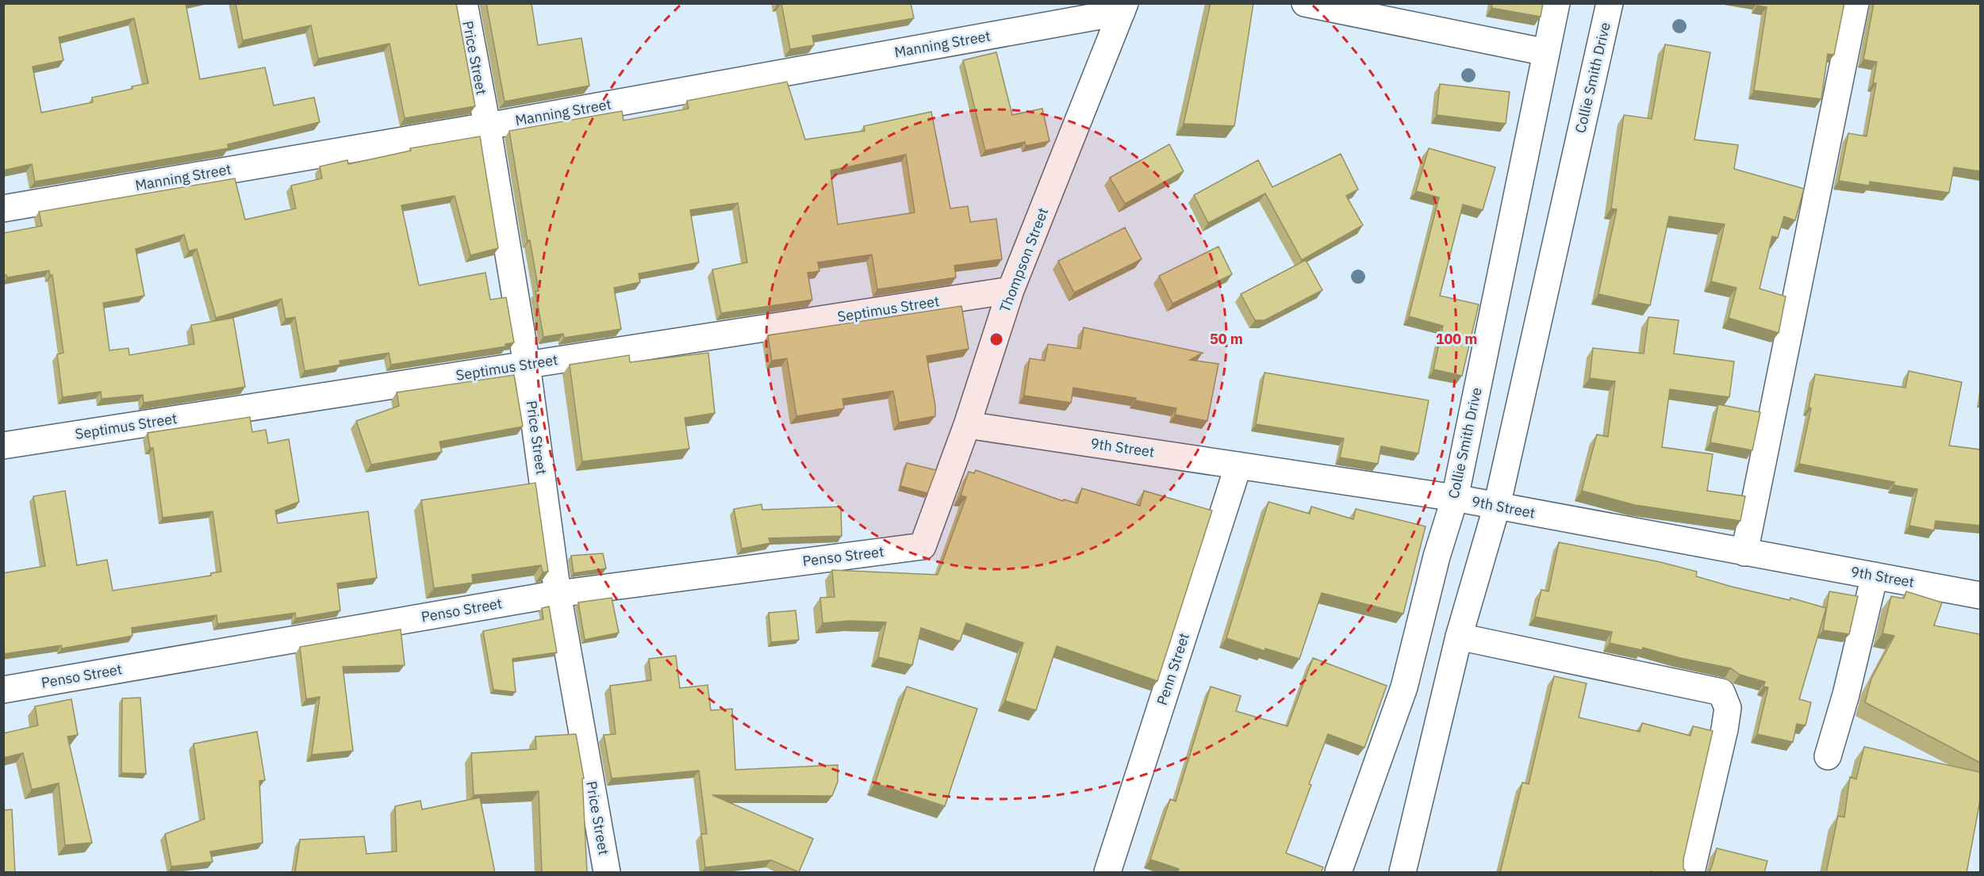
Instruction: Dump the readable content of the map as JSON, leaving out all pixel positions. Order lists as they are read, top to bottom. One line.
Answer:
{"streets":{"street":["Manning Street","Price Street","Collie Smith Drive","Thompson Street","Septimus Street","9th Street","Penso Street","Penn Street"]},"crossings":[["Manning Street","Price Street"],["Manning Street","Thompson Street"],["Price Street","Septimus Street"],["Price Street","Penso Street"],["Collie Smith Drive","9th Street"],["Thompson Street","Septimus Street"],["Thompson Street","9th Street"],["Thompson Street","Penso Street"],["9th Street","Penn Street"]],"rings":["50 m","100 m"]}
